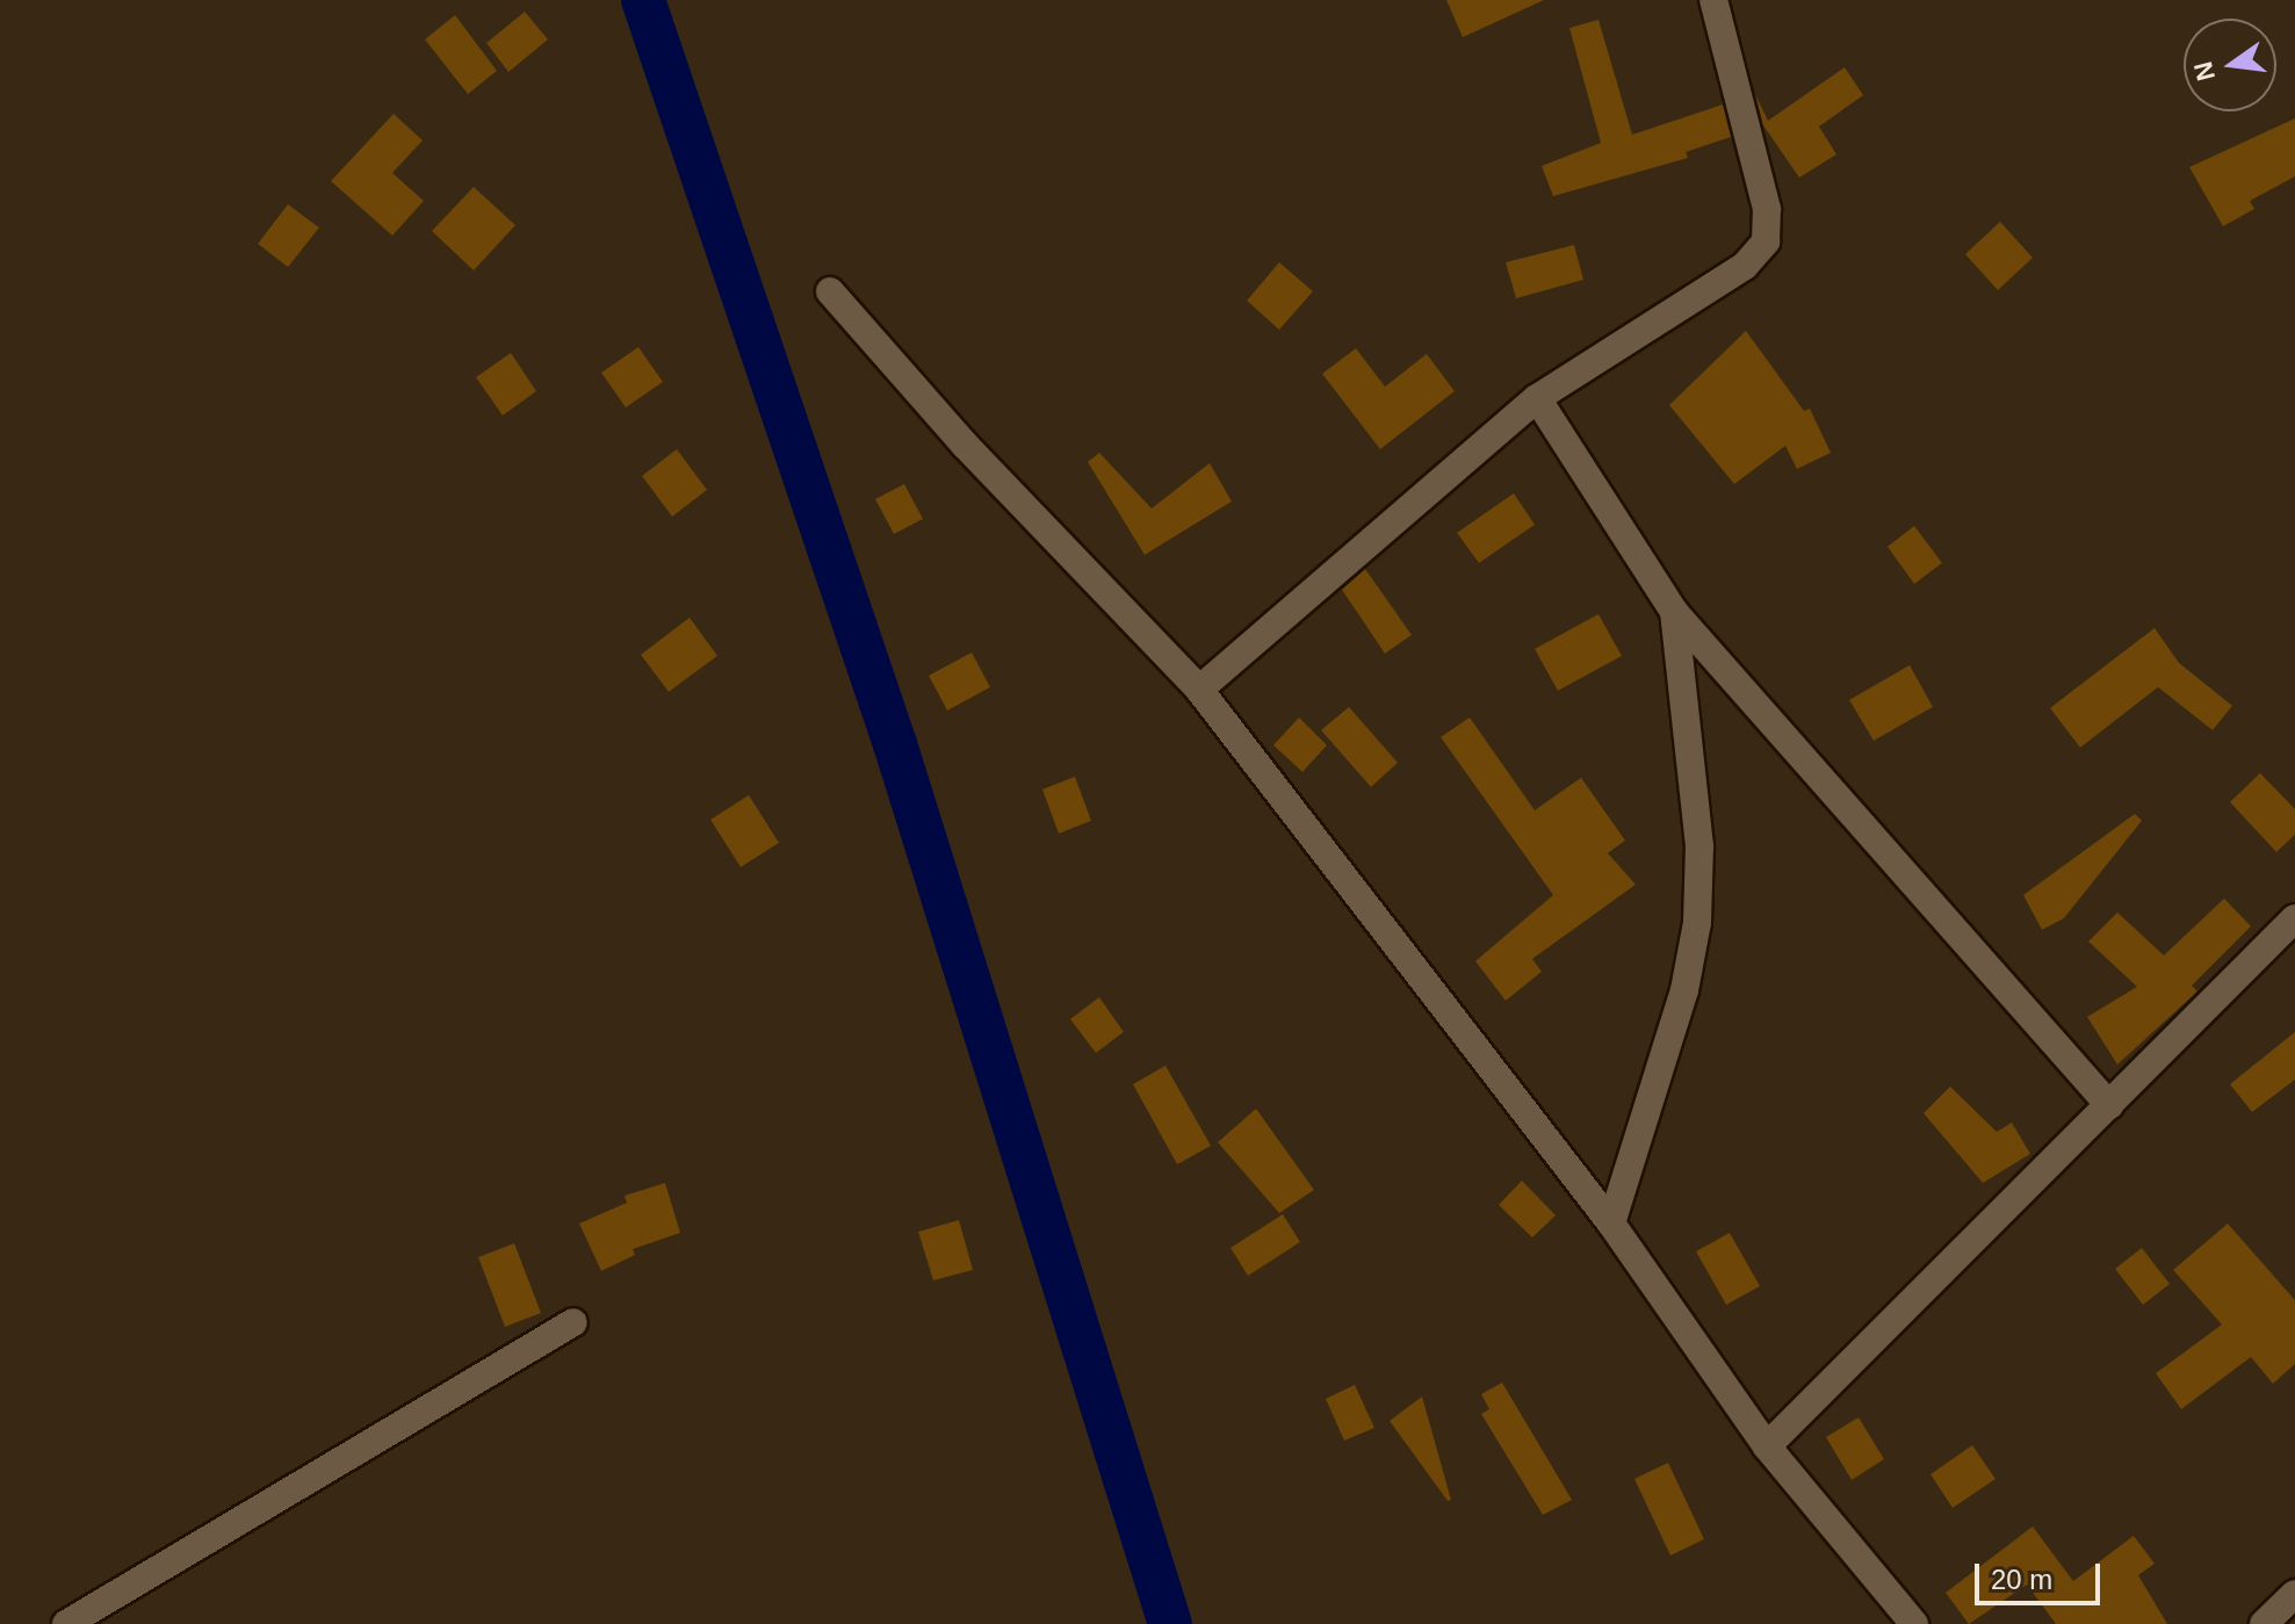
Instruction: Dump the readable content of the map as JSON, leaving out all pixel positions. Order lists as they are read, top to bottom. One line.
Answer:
{"scale_bar":"20 m","north":"left"}
